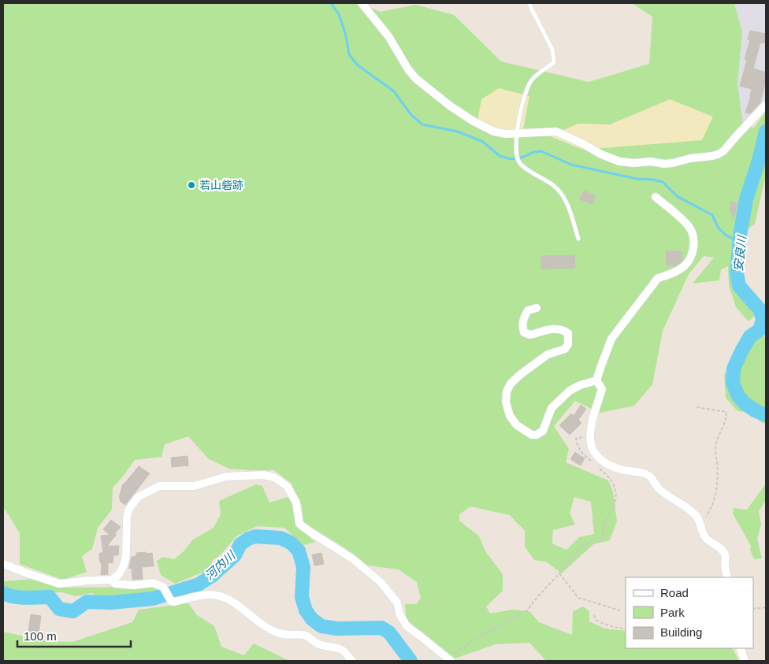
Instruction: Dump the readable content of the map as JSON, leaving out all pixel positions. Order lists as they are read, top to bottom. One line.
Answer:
{"water":["安良川","河内川"],"places":["若山砦跡"],"legend":["Road","Park","Building"],"scale_bar":"100 m"}
